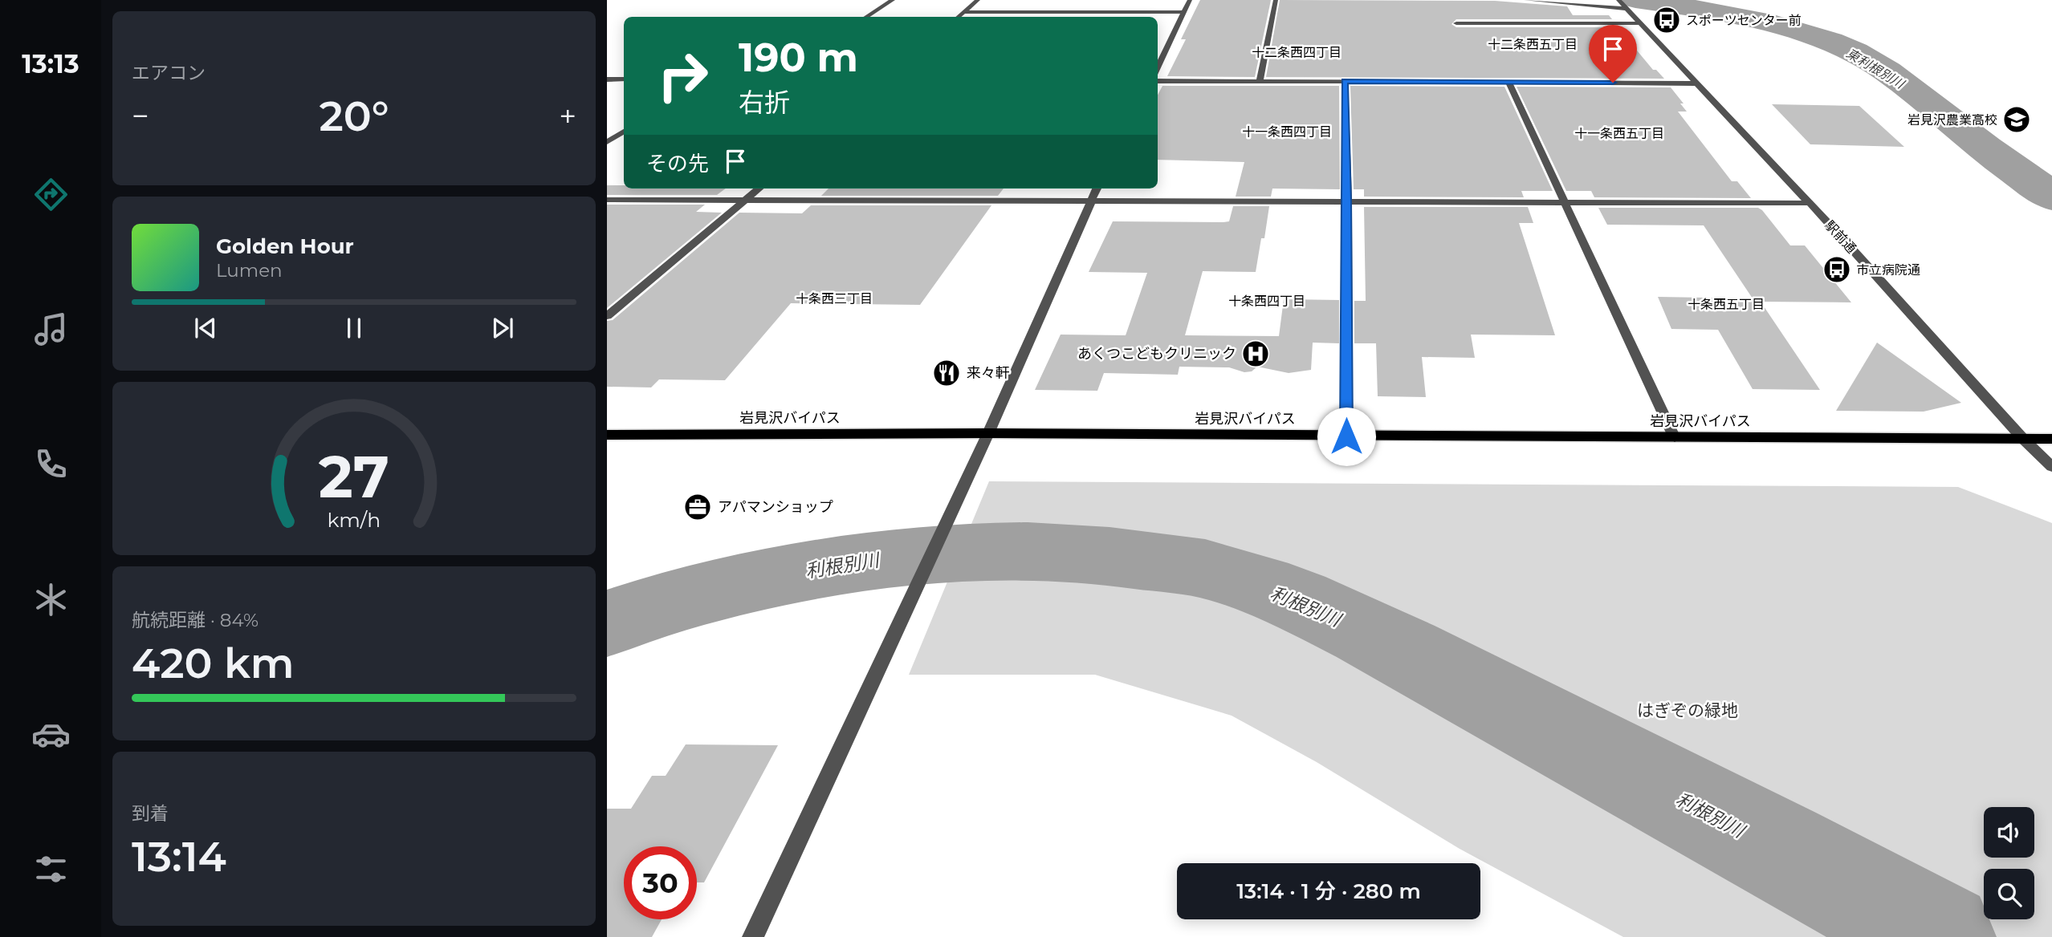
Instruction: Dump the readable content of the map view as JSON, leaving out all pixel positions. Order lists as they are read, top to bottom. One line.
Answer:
{"streets":{"highway":["岩見沢バイパス"],"street":["駅前通"]},"crossings":[["駅前通","岩見沢バイパス"]],"districts":["十二条西五丁目","十二条西四丁目","十一条西四丁目","十一条西五丁目","十条西三丁目","十条西四丁目","十条西五丁目"],"water":["東利根別川","利根別川"],"parks":["はぎぞの緑地"],"places":{"bus stop":["スポーツセンター前","市立病院通"],"school or university":["岩見沢農業高校"],"hospital":["あくつこどもクリニック"],"restaurant":["来々軒"],"office":["アパマンショップ"]},"page":{"tabs":"13:13","tile":["エアコン",["航続距離 · 84%","420 km"],["到着","13:14"]],"turn":["190 m","右折"],"heat":["−","20°","+"],"then":"その先","song":["Golden Hour","Lumen"],"limit":"30","trip":"13:14 · 1 分 · 280 m","gauge":["27","km/h"]}}
